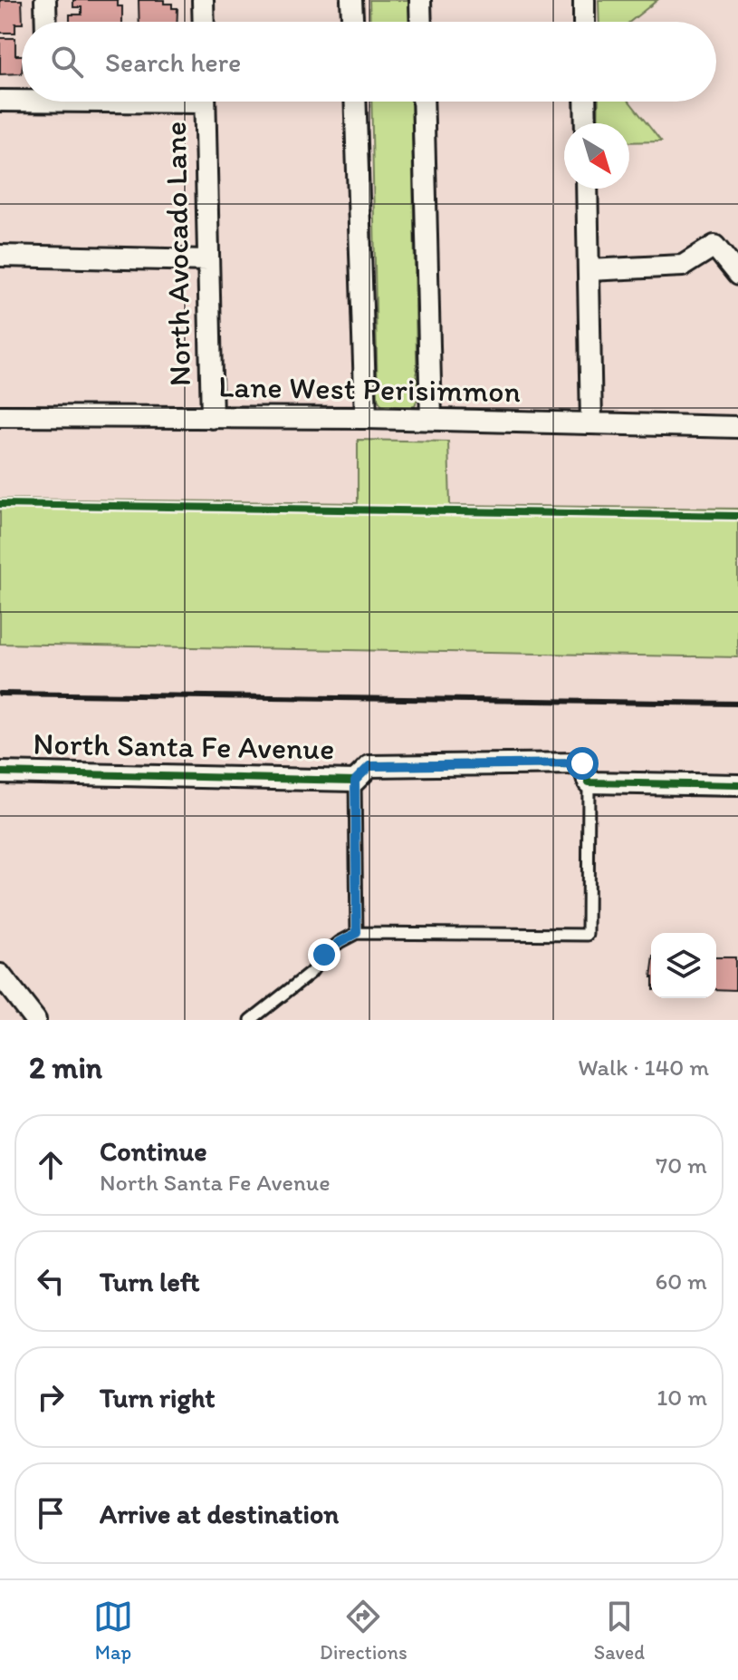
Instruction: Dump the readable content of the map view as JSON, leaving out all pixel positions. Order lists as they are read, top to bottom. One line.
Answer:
{"streets":{"street":["North Avocado Lane","Lane West Perisimmon","North Santa Fe Avenue"]},"crossings":[["North Avocado Lane","Lane West Perisimmon"]],"north":"bottom right","page":{"search":"Search here","heading":["2 min","Walk · 140 m"],"list":[["Continue","North Santa Fe Avenue","70 m"],["Turn left","60 m"],["Turn right","10 m"],"Arrive at destination"],"nav":["Map","Directions","Saved"]}}
